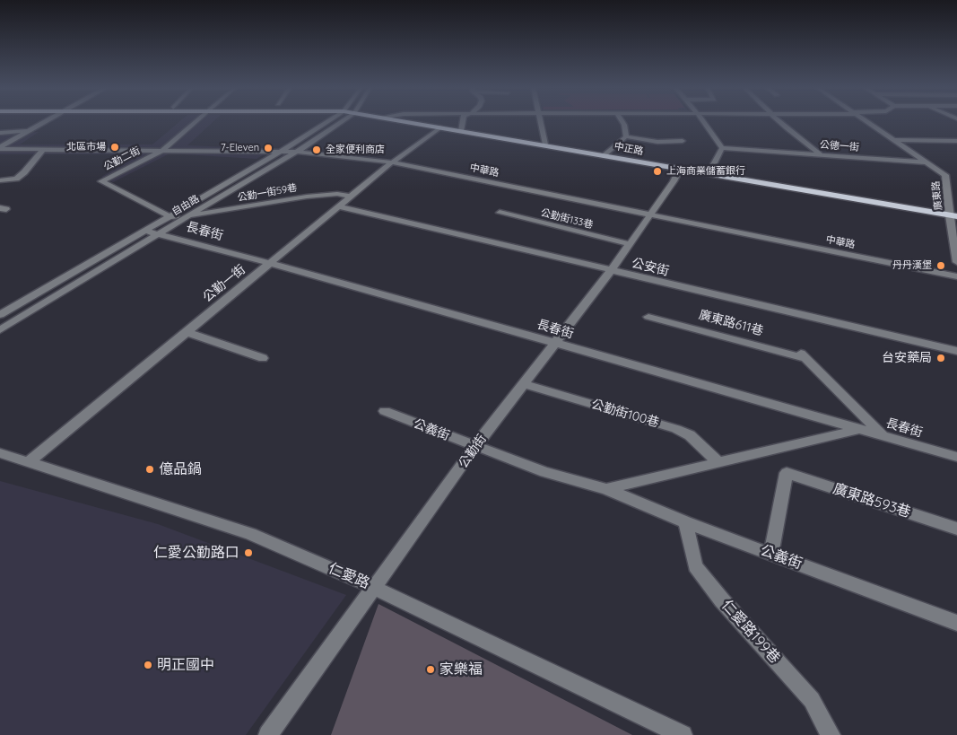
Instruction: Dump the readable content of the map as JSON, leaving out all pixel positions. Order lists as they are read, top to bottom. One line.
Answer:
{"streets":{"main road":["中正路"],"street":["公德一街","公勤二街","中華路","公勤一街59巷","廣東路","自由路","公勤街133巷","長春街","公安街","公勤一街","廣東路611巷","公勤街100巷","公義街","公勤街","廣東路593巷","仁愛路","仁愛路199巷"]},"crossings":[["公德一街","廣東路"],["中正路","廣東路"],["中正路","公勤一街"],["中正路","公勤街"],["公勤二街","中華路"],["公勤二街","自由路"],["中華路","自由路"],["中華路","公勤一街"],["中華路","公勤街"],["公勤一街59巷","自由路"],["公勤一街59巷","公勤一街"],["自由路","長春街"],["公勤街133巷","公勤街"],["長春街","公勤一街"],["長春街","廣東路611巷"],["長春街","公義街"],["長春街","公勤街"],["公安街","公勤一街"],["公安街","公勤街"],["公勤一街","仁愛路"],["公勤街100巷","公義街"],["公勤街100巷","公勤街"],["公義街","公勤街"],["公義街","廣東路593巷"],["公義街","仁愛路199巷"],["公勤街","仁愛路"]],"places":["北區市場","7-Eleven","全家便利商店","上海商業儲蓄銀行","丹丹漢堡","台安藥局","億品鍋","仁愛公勤路口","明正國中","家樂福"]}
